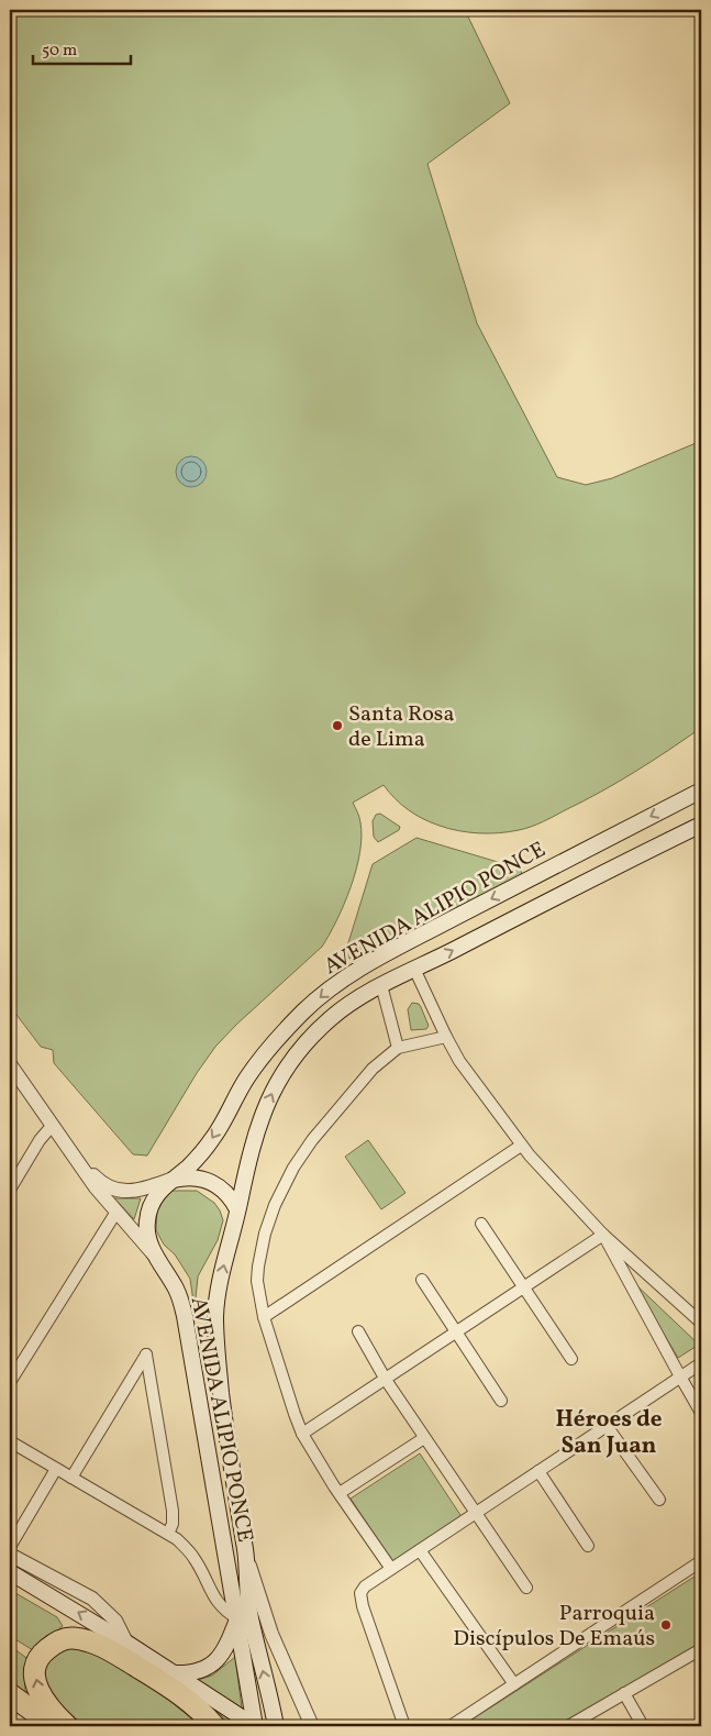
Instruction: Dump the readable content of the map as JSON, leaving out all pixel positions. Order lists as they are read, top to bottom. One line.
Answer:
{"streets":{"main road":["AVENIDA ALIPIO PONCE"]},"districts":["Héroes de San Juan"],"places":["Santa Rosa de Lima","Parroquia Discípulos De Emaús"],"scale_bar":"50 m"}
